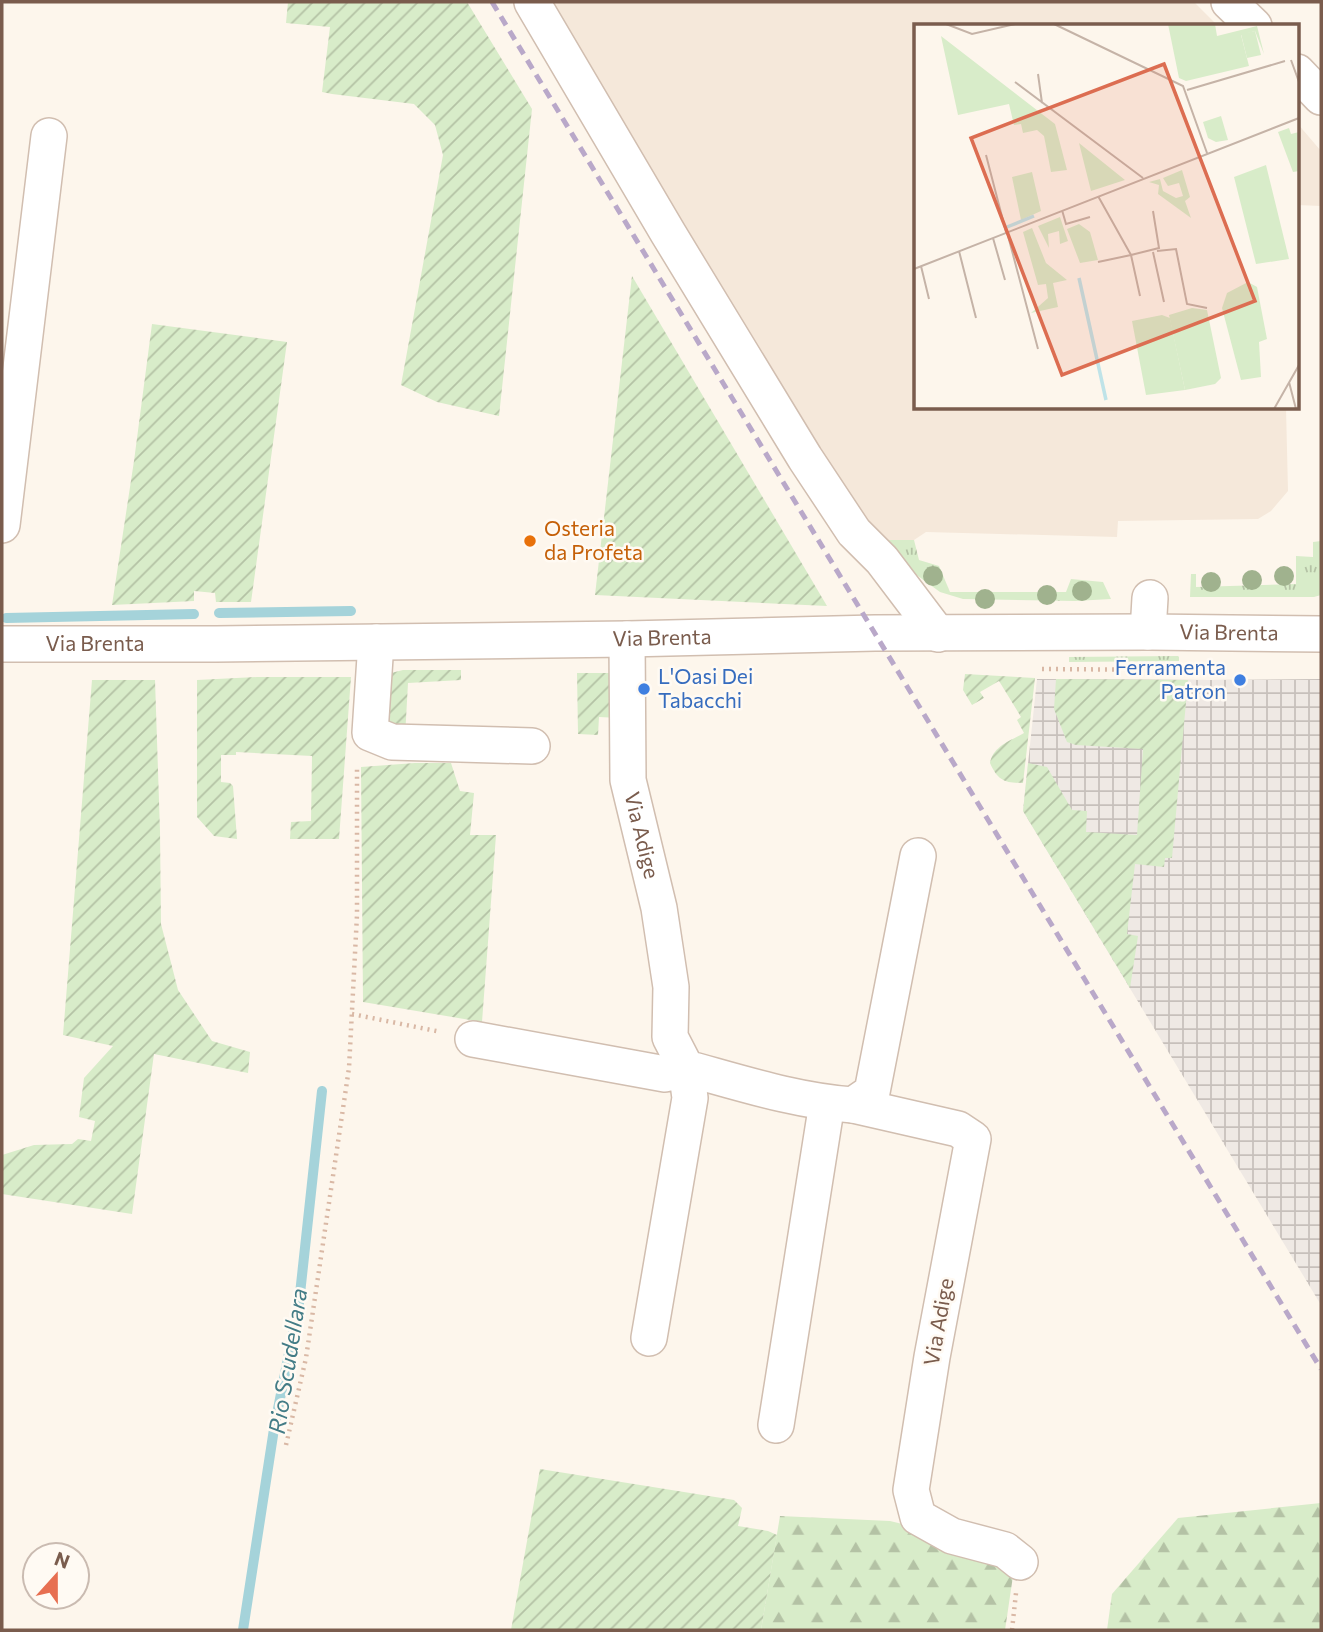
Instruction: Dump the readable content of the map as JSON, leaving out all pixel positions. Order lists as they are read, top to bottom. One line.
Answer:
{"streets":{"street":["Via Brenta","Via Adige"]},"crossings":[["Via Brenta","Via Adige"]],"water":["Rio Scudellara"],"places":["Osteria da Profeta","Ferramenta Patron","L'Oasi Dei Tabacchi"],"north":"top"}
